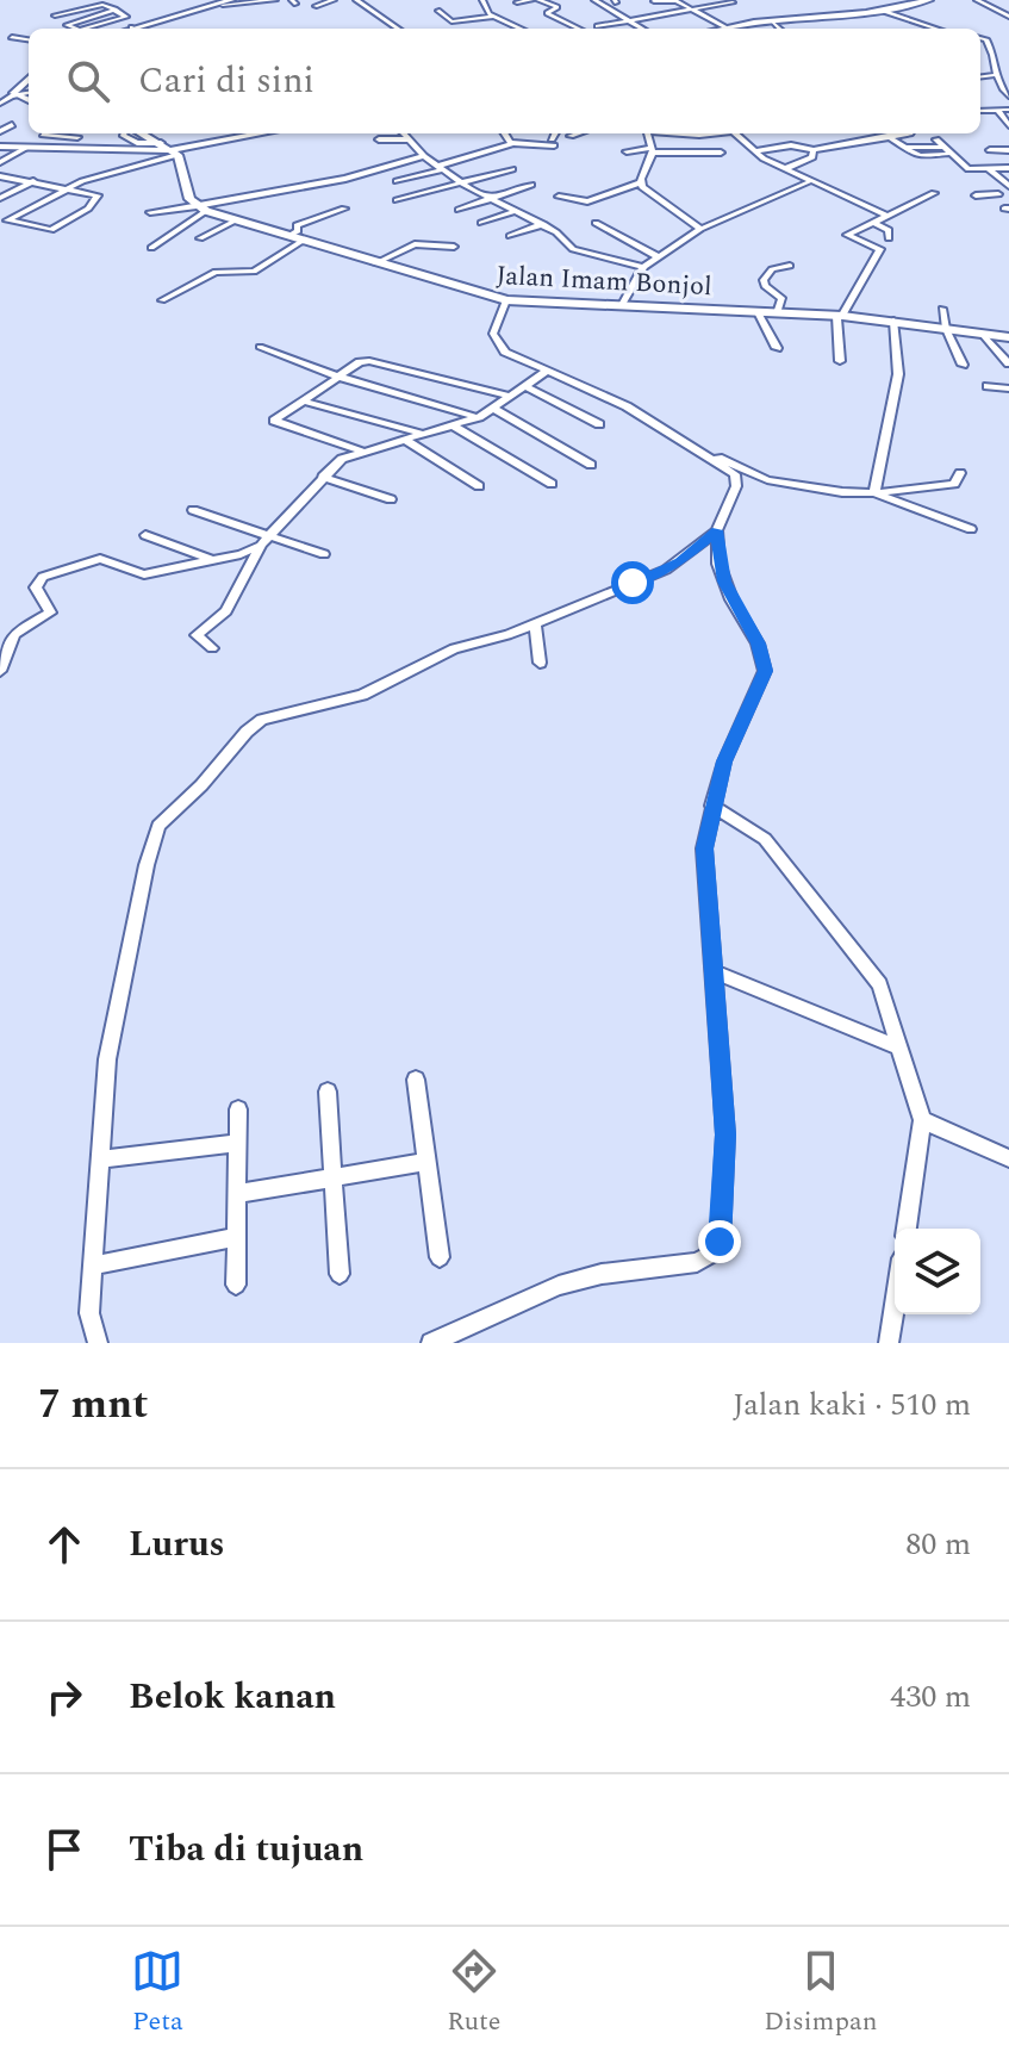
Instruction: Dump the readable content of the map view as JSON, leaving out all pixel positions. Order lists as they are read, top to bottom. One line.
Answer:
{"streets":{"main road":["Jalan Imam Bonjol"]},"page":{"search":"Cari di sini","heading":["7 mnt","Jalan kaki · 510 m"],"list":[["Lurus","80 m"],["Belok kanan","430 m"],"Tiba di tujuan"],"nav":["Peta","Rute","Disimpan"]}}
